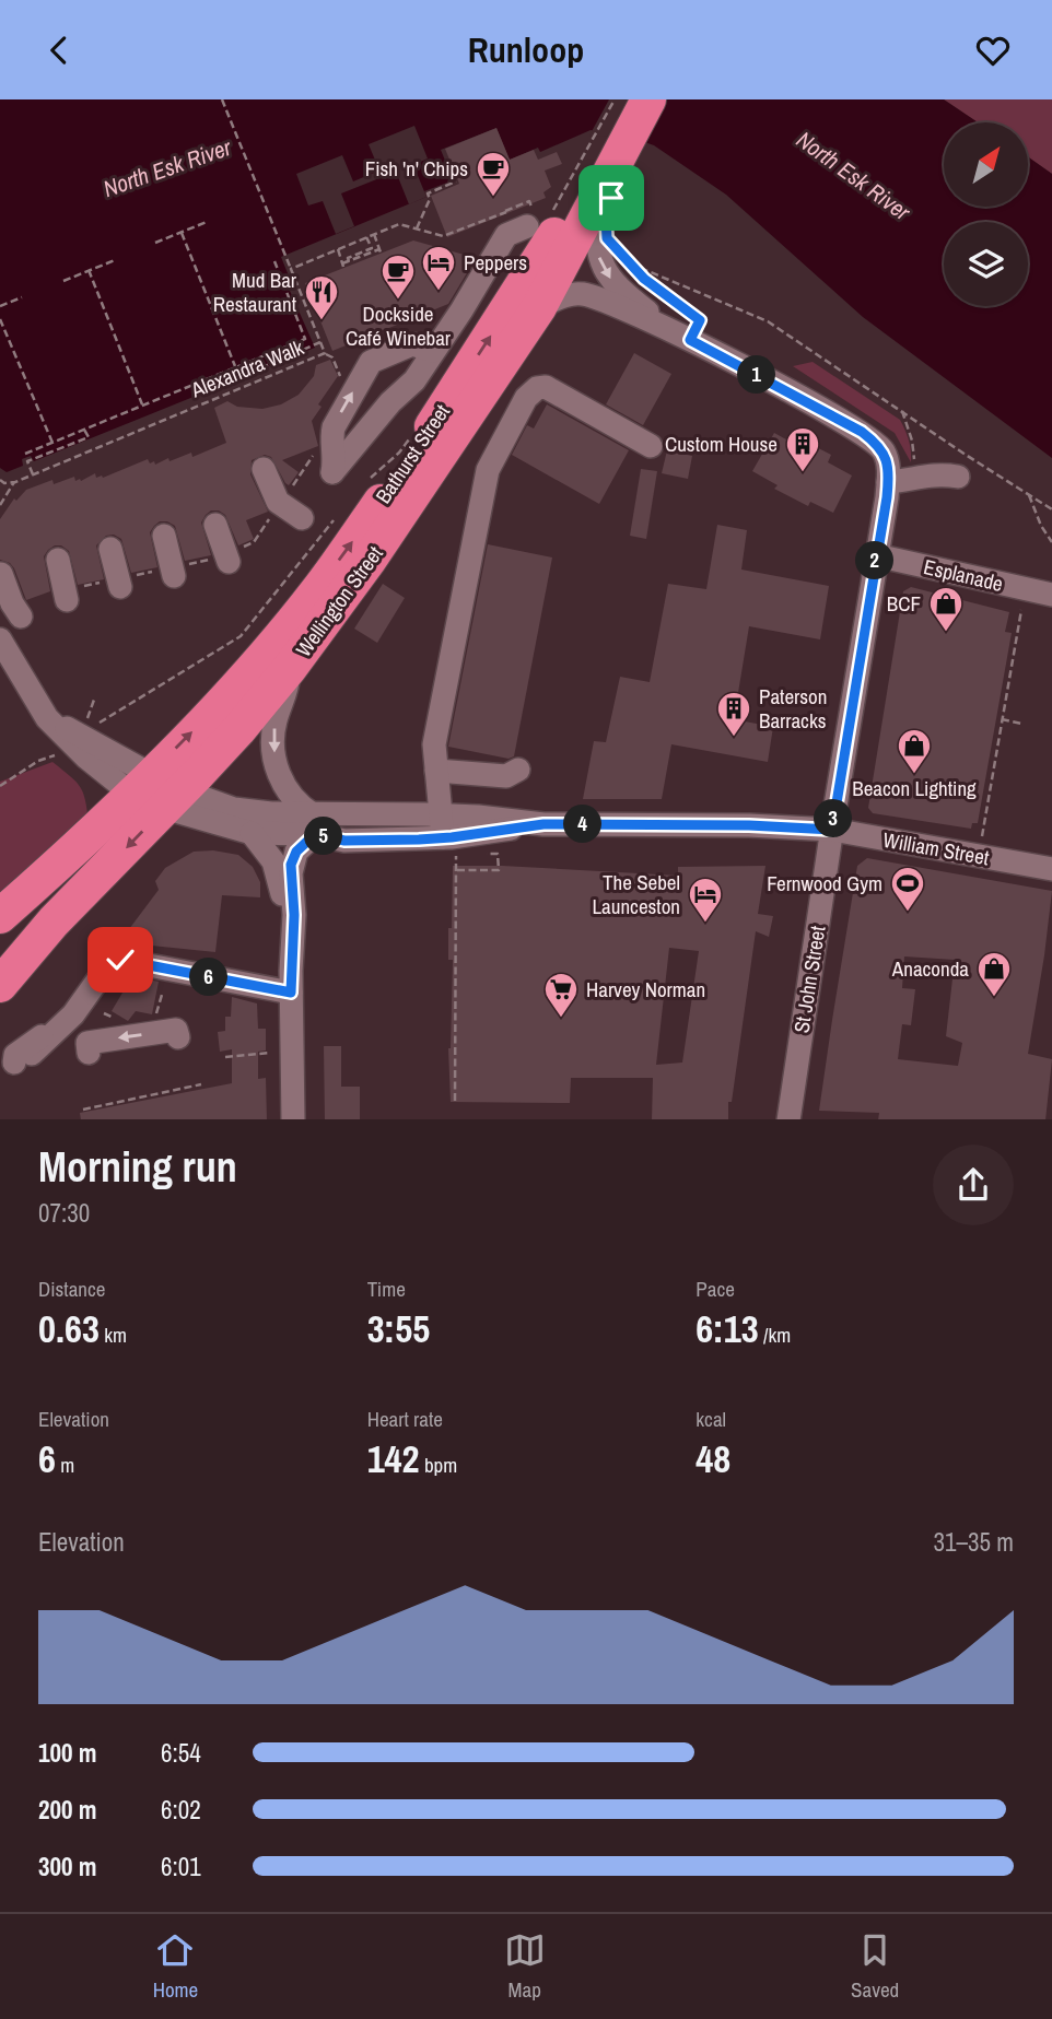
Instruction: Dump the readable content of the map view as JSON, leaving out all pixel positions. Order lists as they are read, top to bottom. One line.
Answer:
{"streets":{"highway":["Bathurst Street","Wellington Street"],"street":["Esplanade","William Street","St John Street"],"path":["Alexandra Walk"]},"crossings":[["Bathurst Street","Wellington Street"],["Esplanade","St John Street"],["Wellington Street","William Street"],["Wellington Street","St John Street"],["William Street","St John Street"]],"one_way":["Bathurst Street"],"water":["North Esk River"],"places":{"cafe":["Fish 'n' Chips","Dockside Café Winebar"],"hotel":["Peppers","The Sebel Launceston"],"restaurant":["Mud Bar Restaurant"],"building":["Custom House","Paterson Barracks"],"shop":["BCF","Beacon Lighting","Anaconda"],"sports":["Fernwood Gym"],"supermarket":["Harvey Norman"]},"north":"top right","page":{"header":"Runloop","pins":["1","2","3","4","5","6"],"heading":["Morning run","07:30"],"stats":[["Distance","0.63 km"],["Time","3:55"],["Pace","6:13 /km"],["Elevation","6 m"],["Heart rate","142 bpm"],["kcal","48"]],"chart":["Elevation","31–35 m"],"list":[{"name":"100 m","note":"6:54"},{"name":"200 m","note":"6:02"},{"name":"300 m","note":"6:01"}],"tabs":["Home","Map","Saved"]}}
